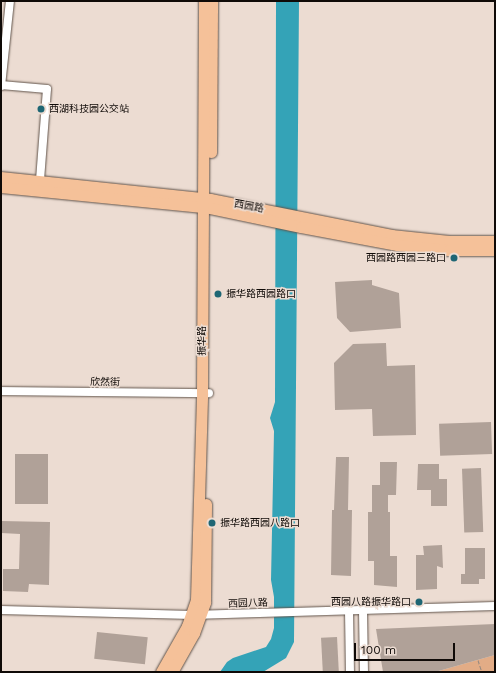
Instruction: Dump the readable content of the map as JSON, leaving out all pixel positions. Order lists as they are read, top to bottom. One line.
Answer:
{"streets":{"main road":["西园路","振华路"],"street":["欣然街","西园八路"]},"crossings":[["西园路","振华路"],["振华路","欣然街"],["振华路","西园八路"]],"places":["西湖科技园公交站","西园路西园三路口","振华路西园路口","振华路西园八路口","西园八路振华路口"],"scale_bar":"100 m"}
